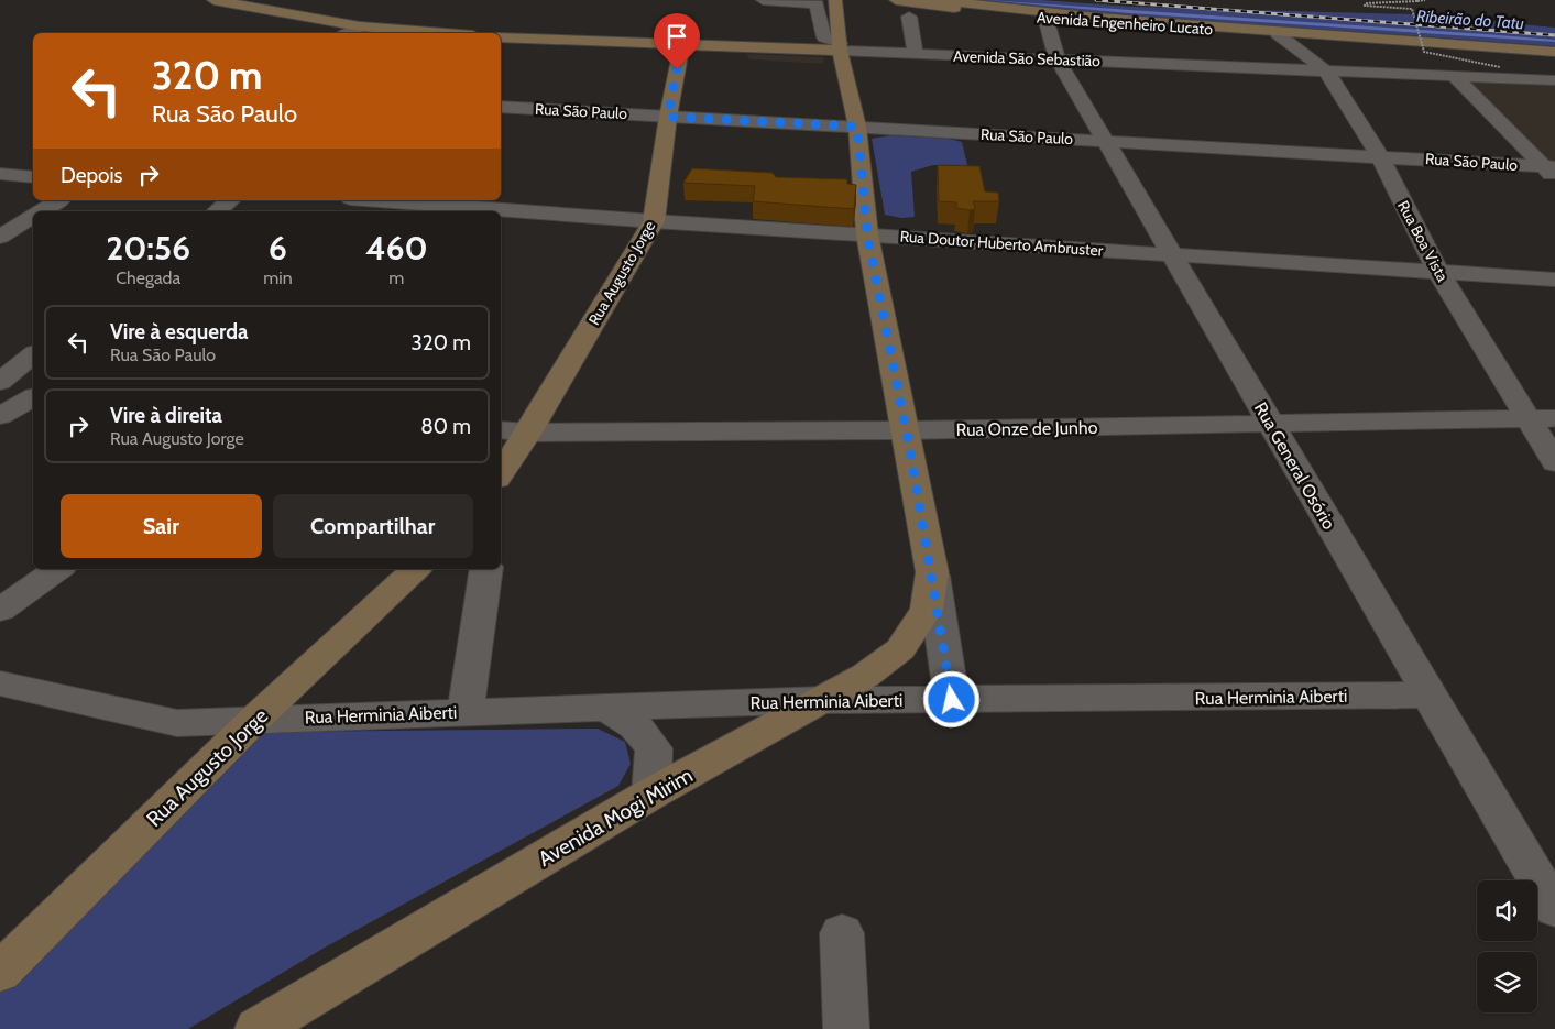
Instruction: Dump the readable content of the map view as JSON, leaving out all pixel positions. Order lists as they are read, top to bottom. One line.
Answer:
{"streets":{"main road":["Avenida Engenheiro Lucato","Avenida São Sebastião","Rua Augusto Jorge","Avenida Mogi Mirim"],"street":["Rua São Paulo","Rua Boa Vista","Rua Doutor Huberto Ambruster","Rua Onze de Junho","Rua General Osório","Rua Herminia Aiberti"]},"crossings":[["Avenida Engenheiro Lucato","Rua Boa Vista"],["Avenida Engenheiro Lucato","Rua General Osório"],["Avenida São Sebastião","Rua Boa Vista"],["Avenida São Sebastião","Rua Augusto Jorge"],["Avenida São Sebastião","Rua General Osório"],["Avenida São Sebastião","Avenida Mogi Mirim"],["Rua São Paulo","Rua Boa Vista"],["Rua São Paulo","Rua Augusto Jorge"],["Rua São Paulo","Rua General Osório"],["Rua São Paulo","Avenida Mogi Mirim"],["Rua Boa Vista","Rua Doutor Huberto Ambruster"],["Rua Boa Vista","Rua Onze de Junho"],["Rua Doutor Huberto Ambruster","Rua Augusto Jorge"],["Rua Doutor Huberto Ambruster","Rua General Osório"],["Rua Doutor Huberto Ambruster","Avenida Mogi Mirim"],["Rua Augusto Jorge","Rua Onze de Junho"],["Rua Augusto Jorge","Rua Herminia Aiberti"],["Rua Onze de Junho","Rua General Osório"],["Rua Onze de Junho","Avenida Mogi Mirim"],["Rua General Osório","Rua Herminia Aiberti"],["Rua Herminia Aiberti","Avenida Mogi Mirim"]],"water":["Ribeirão do Tatu"],"page":{"turn":["320 m","Rua São Paulo"],"then":"Depois","eta":["20:56","Chegada","6","min","460","m"],"list":[{"name":"Vire à esquerda","note":"Rua São Paulo","value":"320 m"},{"name":"Vire à direita","note":"Rua Augusto Jorge","value":"80 m"}],"buttons":["Sair","Compartilhar"]}}
